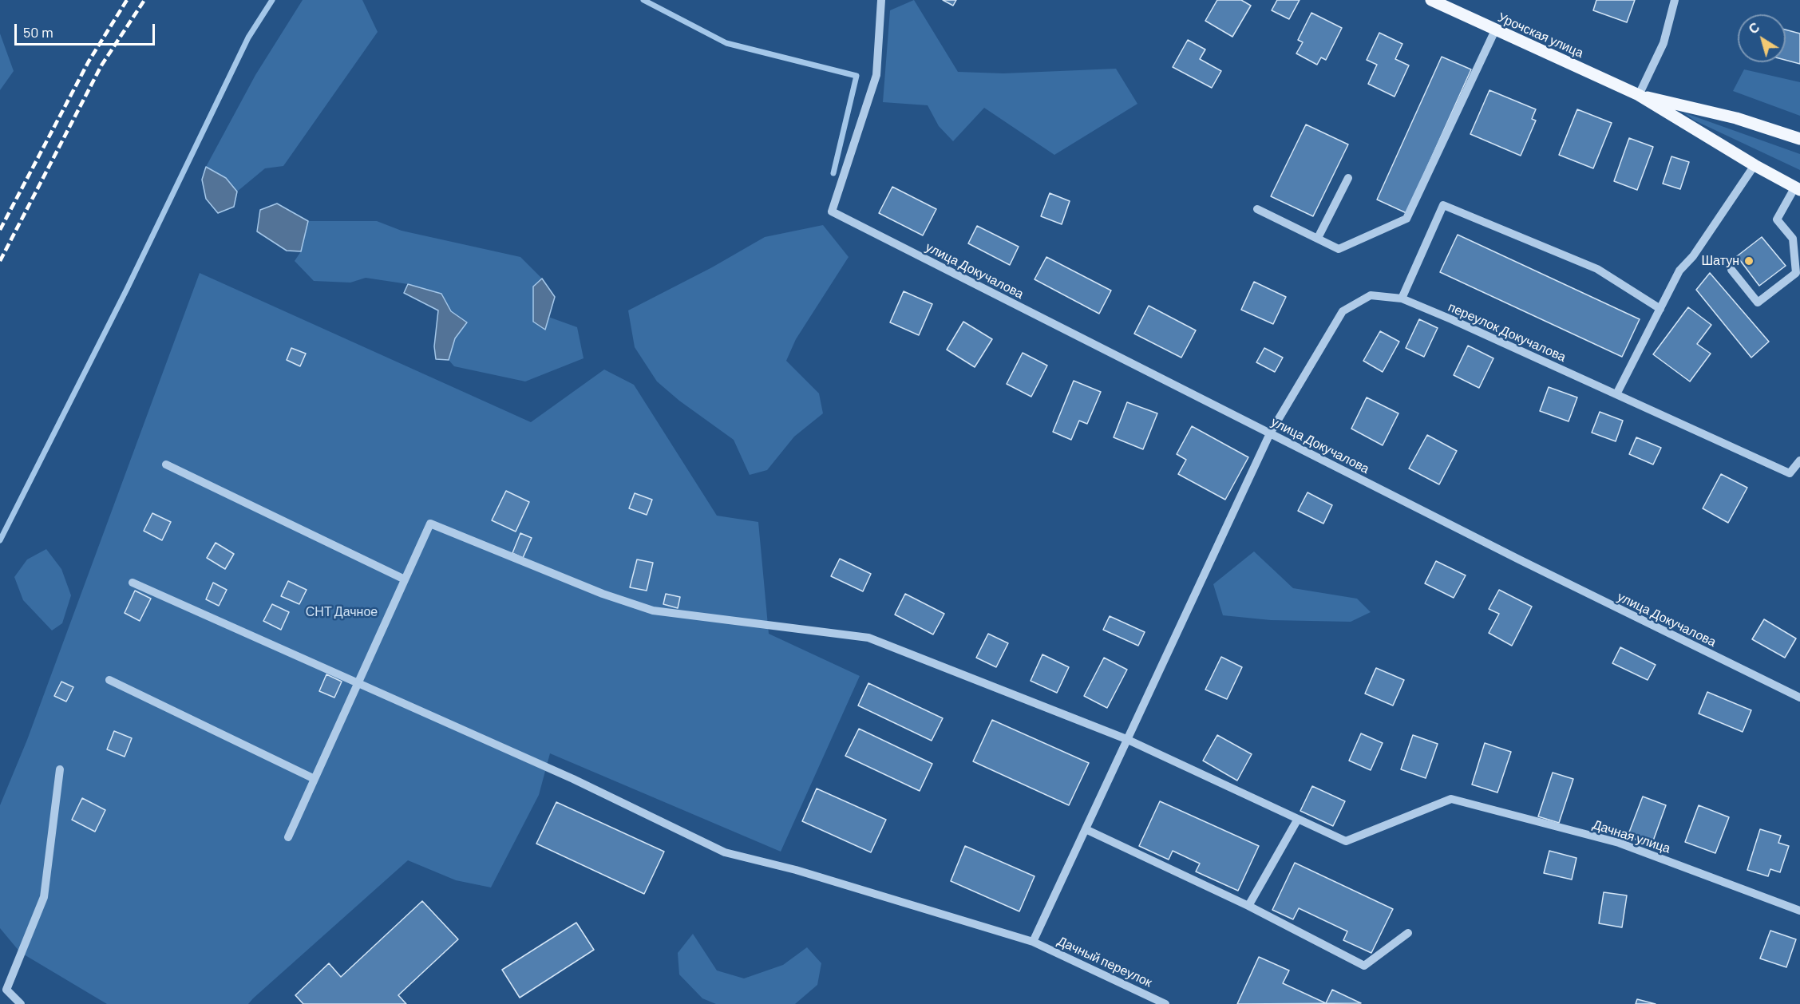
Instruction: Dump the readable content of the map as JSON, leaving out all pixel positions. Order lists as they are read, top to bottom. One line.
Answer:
{"streets":{"main road":["Урочская улица"],"street":["улица Докучалова","переулок Докучалова","Дачная улица","Дачный переулок"]},"crossings":[["улица Докучалова","переулок Докучалова"],["переулок Докучалова","Дачный переулок"]],"parks":["СНТ Дачное"],"places":["Шатун"],"scale_bar":"50 m","north":"top left"}
